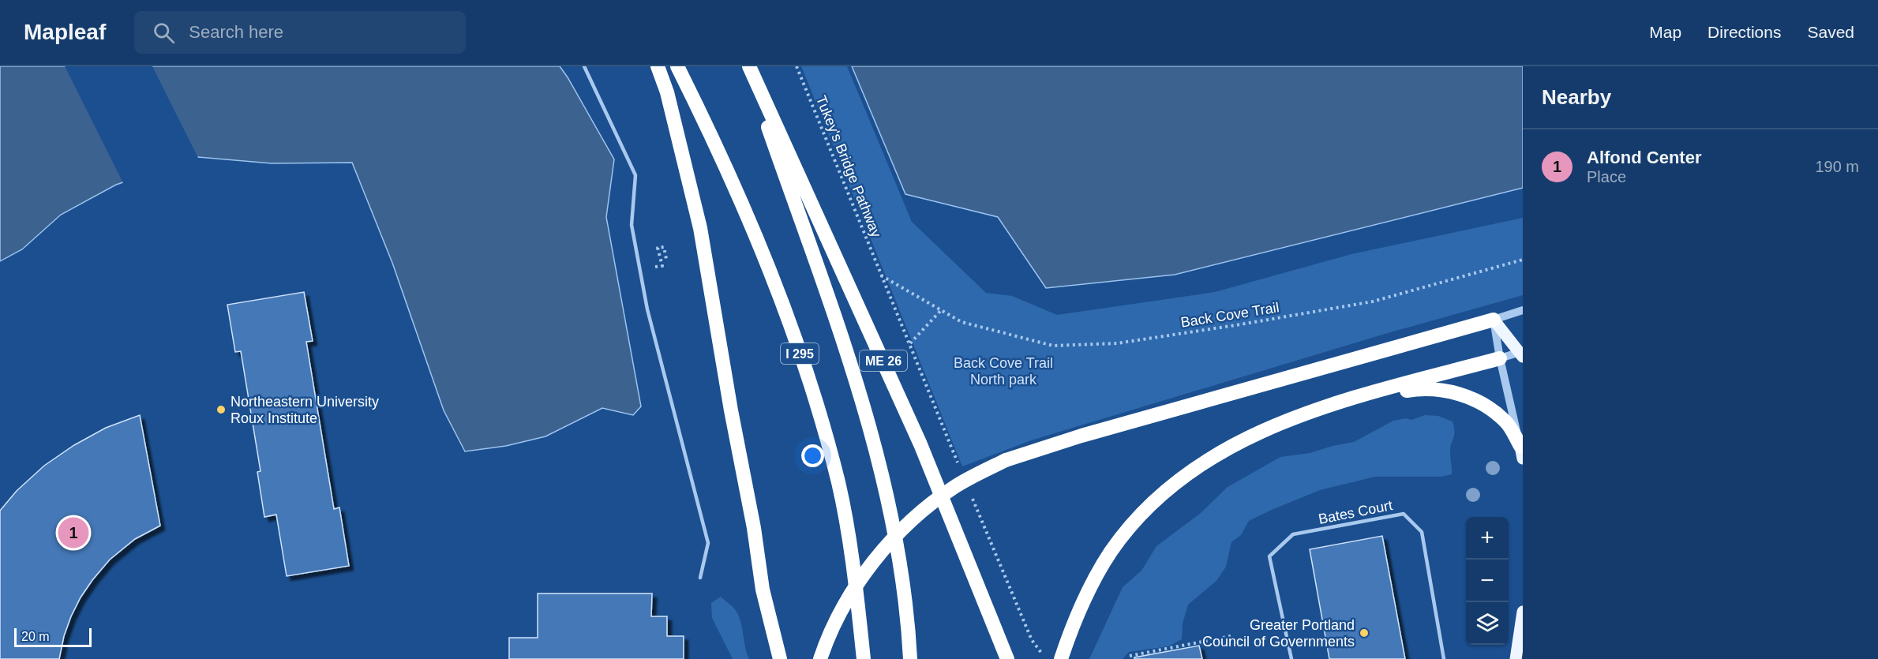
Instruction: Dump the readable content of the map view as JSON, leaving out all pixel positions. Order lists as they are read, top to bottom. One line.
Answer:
{"streets":{"highway":["I 295","ME 26"],"lane":["Bates Court"],"path":["Tukey's Bridge Pathway","Back Cove Trail"]},"crossings":[["Tukey's Bridge Pathway","Back Cove Trail"]],"parks":["Back Cove Trail North park"],"places":["Northeastern University Roux Institute","Greater Portland Council of Governments"],"scale_bar":"20 m","page":{"header":"Mapleaf","search":"Search here","nav":["Map","Directions","Saved"],"heading":"Nearby","list":[{"mark":"1","name":"Alfond Center","note":"Place","value":"190 m"}],"pins":"1","map_buttons":["+","−"],"scale":"20 m"}}
